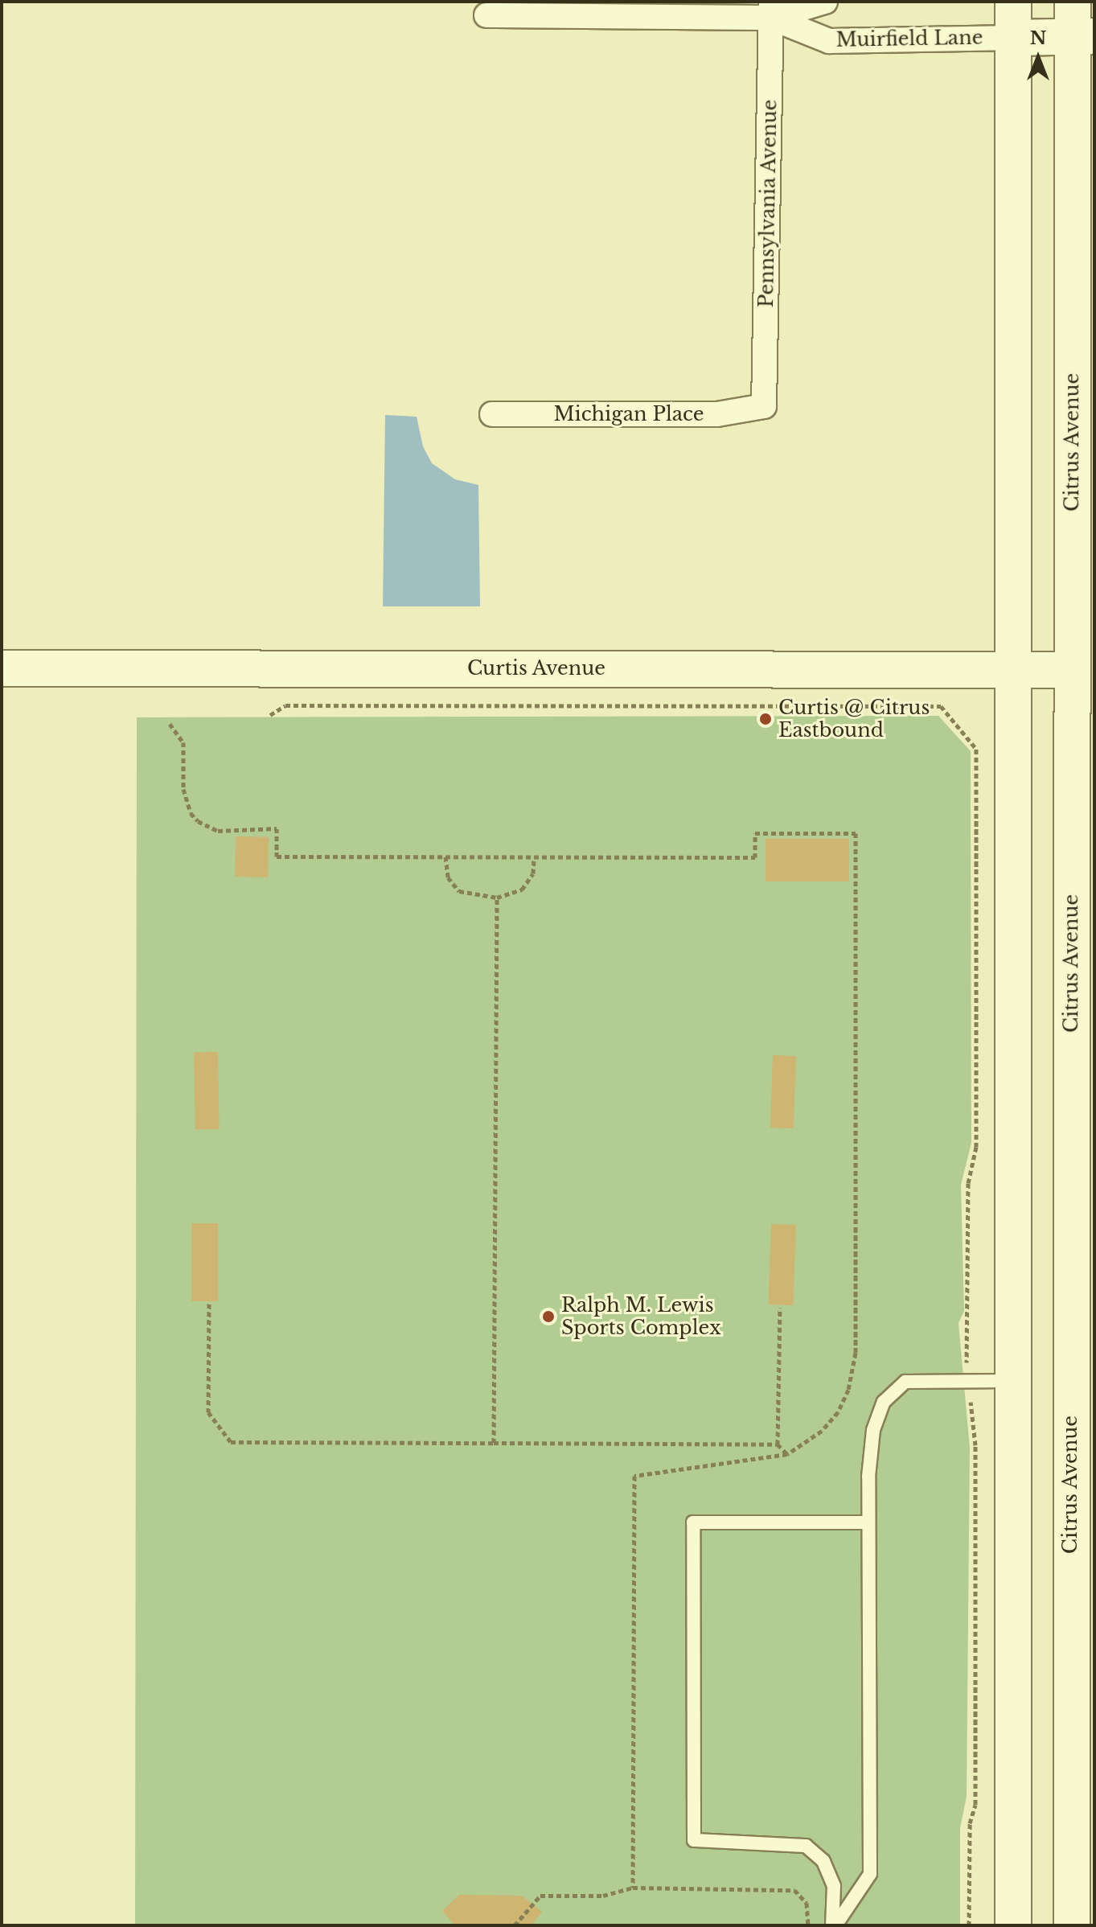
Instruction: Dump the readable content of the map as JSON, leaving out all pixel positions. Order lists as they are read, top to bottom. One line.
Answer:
{"streets":{"main road":["Citrus Avenue","Curtis Avenue"],"street":["Muirfield Lane","Pennsylvania Avenue","Michigan Place"]},"crossings":[["Muirfield Lane","Pennsylvania Avenue"],["Pennsylvania Avenue","Michigan Place"],["Citrus Avenue","Curtis Avenue"]],"places":["Curtis @ Citrus Eastbound","Ralph M. Lewis Sports Complex"],"north":"top"}
